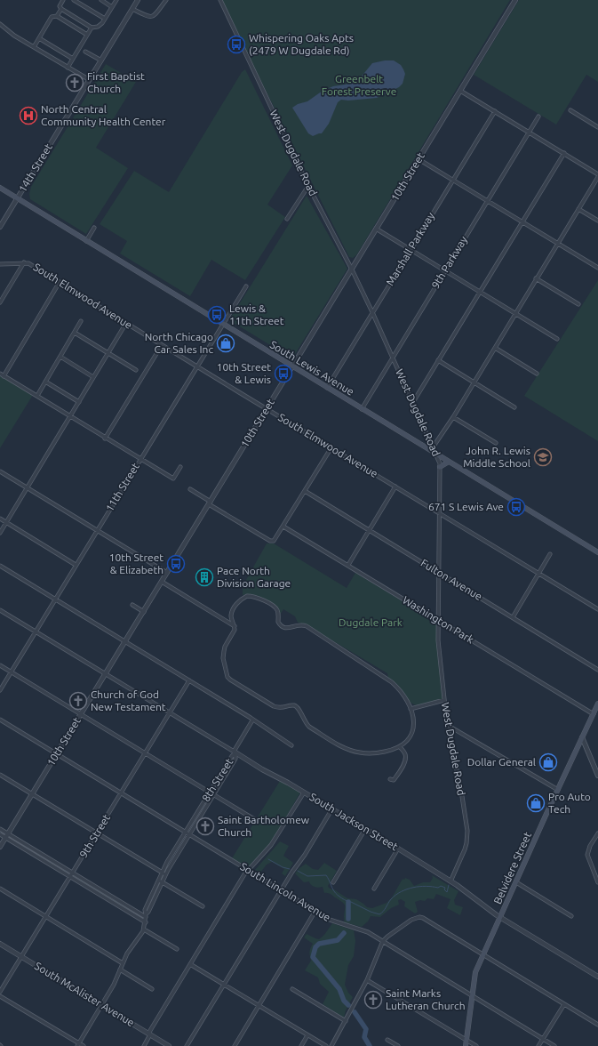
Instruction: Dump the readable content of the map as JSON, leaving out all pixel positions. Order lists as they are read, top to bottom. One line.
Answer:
{"streets":{"main road":["South Lewis Avenue","Belvidere Street"],"street":["West Dugdale Road","14th Street","10th Street","Marshall Parkway","9th Parkway","South Elmwood Avenue","11th Street","Fulton Avenue","Washington Park","8th Street","South Jackson Street","9th Street","South Lincoln Avenue","South McAlister Avenue"]},"crossings":[["West Dugdale Road","10th Street"],["West Dugdale Road","Marshall Parkway"],["West Dugdale Road","9th Parkway"],["West Dugdale Road","South Elmwood Avenue"],["West Dugdale Road","South Lewis Avenue"],["West Dugdale Road","Fulton Avenue"],["West Dugdale Road","Washington Park"],["West Dugdale Road","South Jackson Street"],["14th Street","South Lewis Avenue"],["10th Street","South Elmwood Avenue"],["10th Street","South Lewis Avenue"],["10th Street","South Jackson Street"],["10th Street","South Lincoln Avenue"],["Marshall Parkway","South Lewis Avenue"],["9th Parkway","South Lewis Avenue"],["South Elmwood Avenue","11th Street"],["South Lewis Avenue","11th Street"],["11th Street","South Jackson Street"],["Washington Park","Belvidere Street"],["8th Street","South Jackson Street"],["8th Street","South Lincoln Avenue"],["8th Street","South McAlister Avenue"],["South Jackson Street","9th Street"],["South Jackson Street","Belvidere Street"],["9th Street","South Lincoln Avenue"],["9th Street","South McAlister Avenue"],["Belvidere Street","South Lincoln Avenue"]],"parks":["Greenbelt Forest Preserve","Dugdale Park"],"places":{"bus stop":["Whispering Oaks Apts (2479 W Dugdale Rd)","Lewis & 11th Street","10th Street & Lewis","671 S Lewis Ave","10th Street & Elizabeth"],"church":["First Baptist Church","Church of God New Testament","Saint Bartholomew Church","Saint Marks Lutheran Church"],"hospital":["North Central Community Health Center"],"shop":["North Chicago Car Sales Inc","Dollar General","Pro Auto Tech"],"school or university":["John R. Lewis Middle School"],"building":["Pace North Division Garage"]}}
